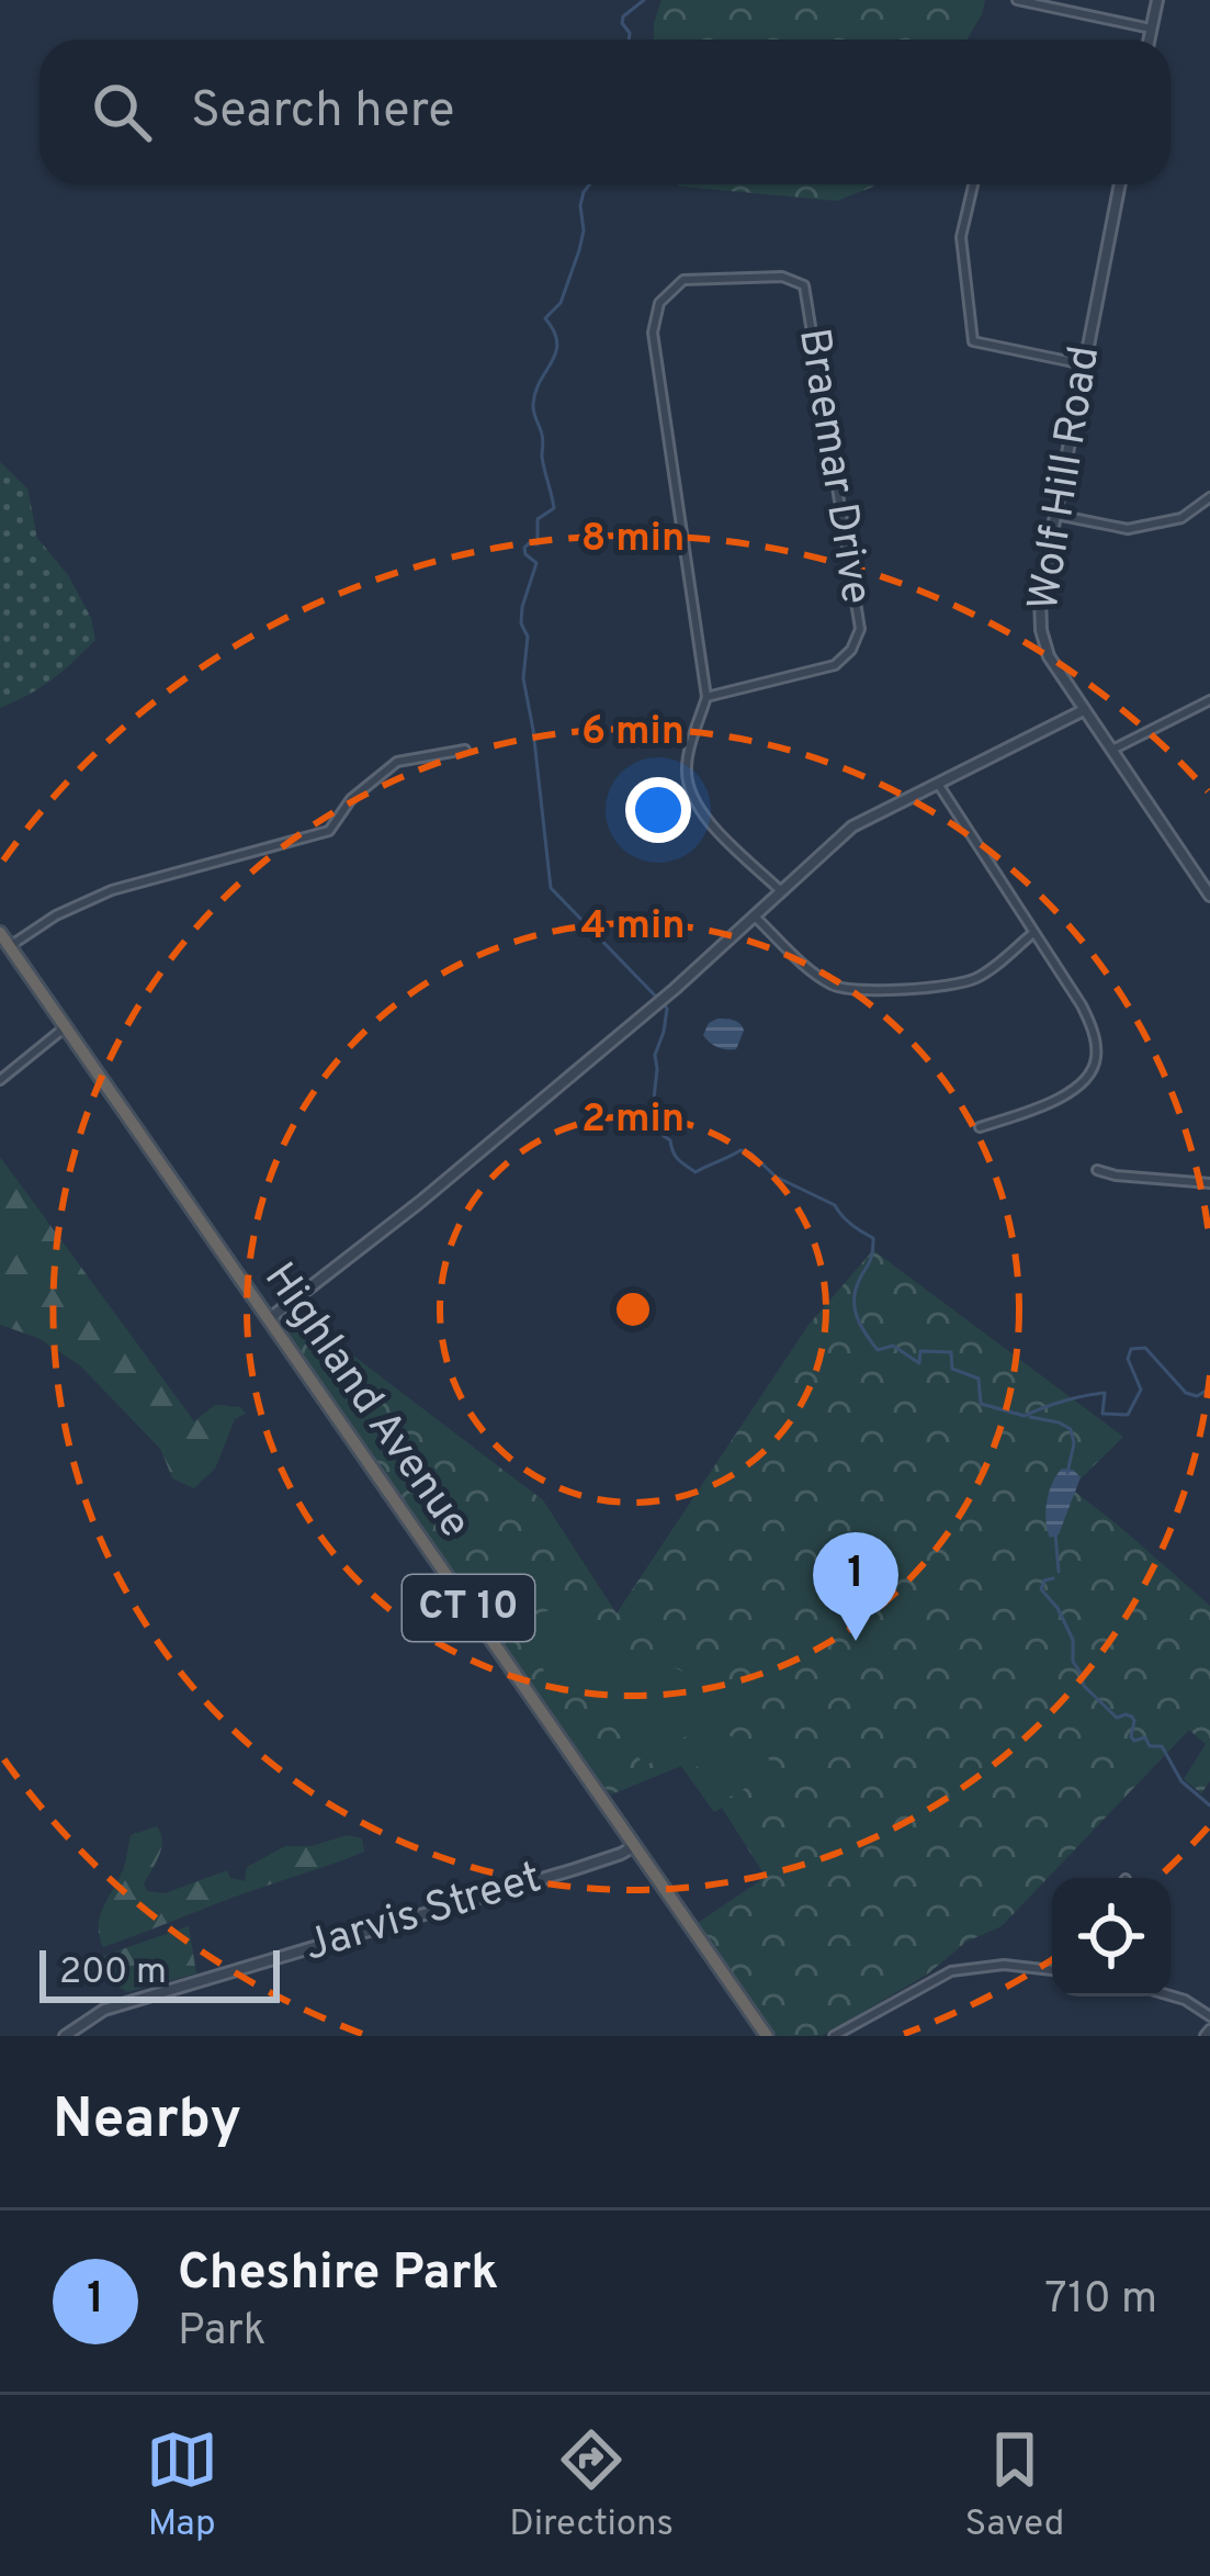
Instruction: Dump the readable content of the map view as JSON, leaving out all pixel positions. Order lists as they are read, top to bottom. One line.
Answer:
{"streets":{"highway":["Highland Avenue","CT 10"],"street":["Braemar Drive","Wolf Hill Road","Jarvis Street"]},"crossings":[["Highland Avenue","Jarvis Street"]],"scale_bar":"200 m","page":{"search":"Search here","pins":"1","scale":"200 m","heading":"Nearby","list":[{"mark":"1","name":"Cheshire Park","note":"Park","value":"710 m"}],"nav":["Map","Directions","Saved"]},"rings":["8 min","6 min","4 min","2 min"]}
